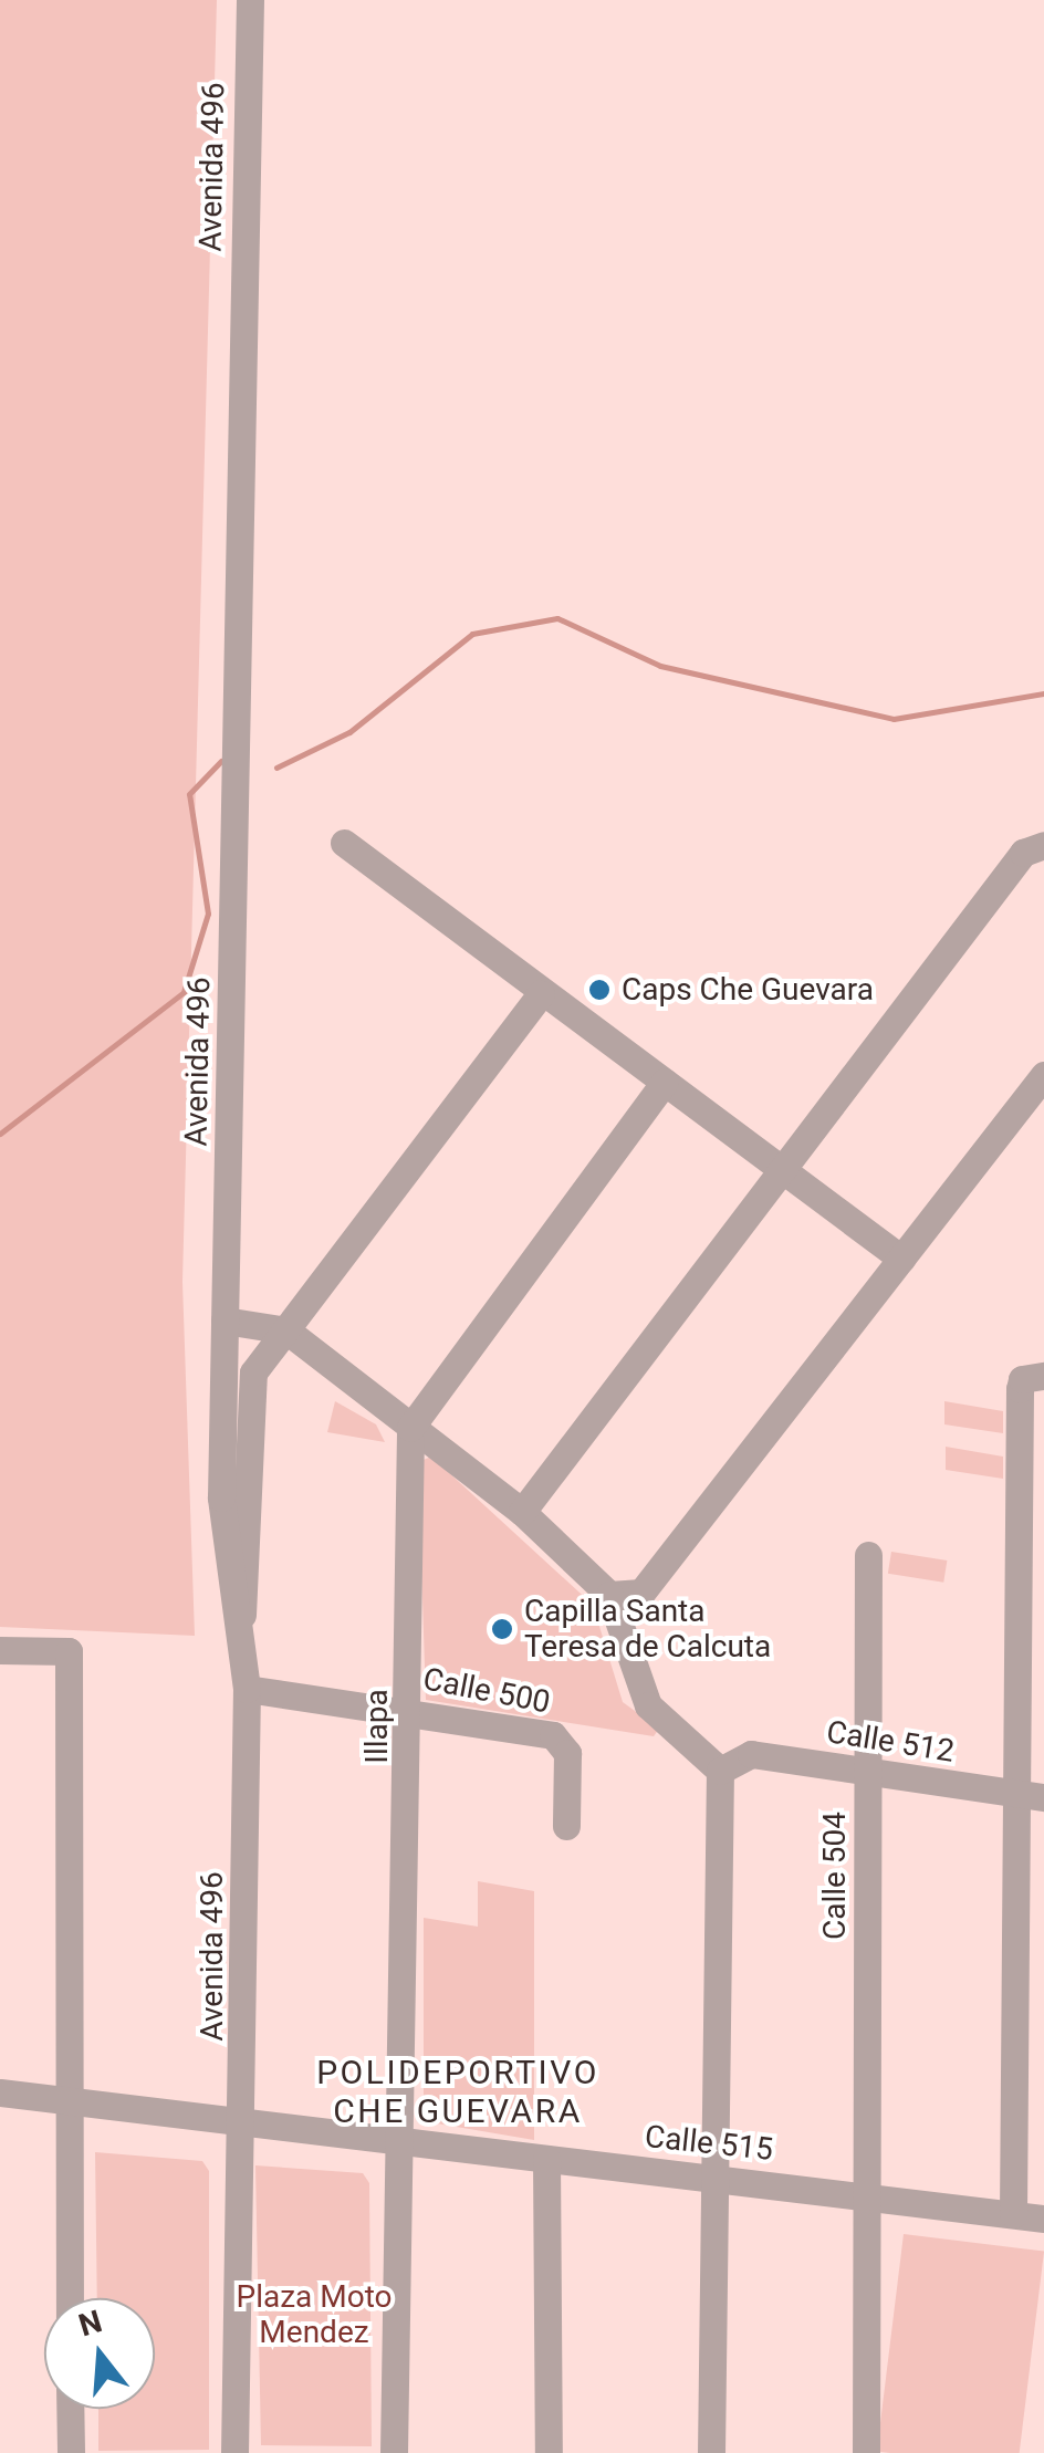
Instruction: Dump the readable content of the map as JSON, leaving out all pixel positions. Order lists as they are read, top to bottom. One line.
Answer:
{"streets":{"street":["Avenida 496","Calle 500","Illapa","Calle 512","Calle 504","Calle 515"]},"crossings":[["Avenida 496","Calle 500"],["Avenida 496","Calle 515"],["Calle 500","Illapa"],["Illapa","Calle 515"],["Calle 512","Calle 504"],["Calle 504","Calle 515"]],"districts":["POLIDEPORTIVO CHE GUEVARA"],"parks":["Plaza Moto Mendez"],"places":["Caps Che Guevara","Capilla Santa Teresa de Calcuta"],"north":"top"}
